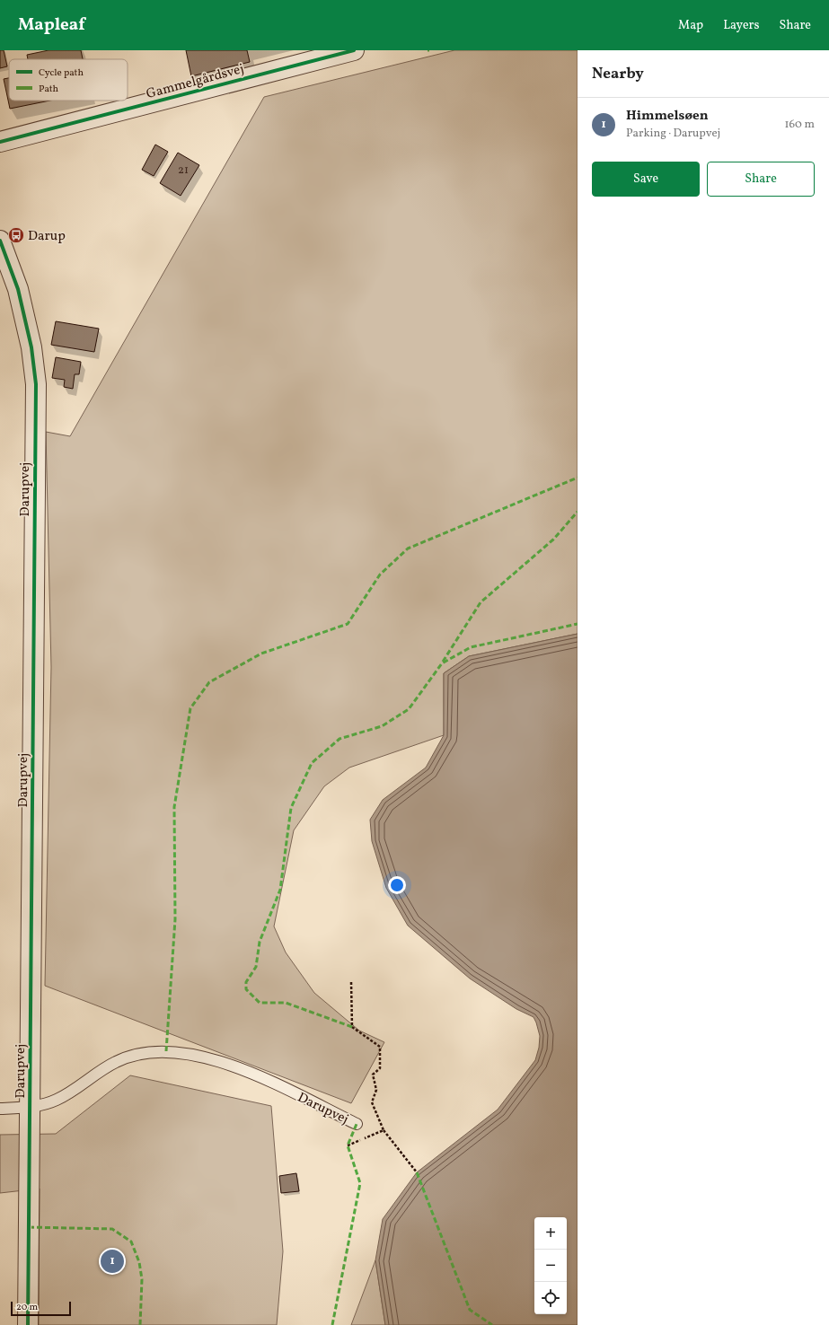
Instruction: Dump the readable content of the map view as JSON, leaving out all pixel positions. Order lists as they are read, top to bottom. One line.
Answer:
{"streets":{"street":["Gammelgårdsvej","Darupvej"]},"places":{"bus stop":["Darup"]},"house_numbers":["21"],"legend":["Cycle path","Path"],"scale_bar":"20 m","page":{"header":"Mapleaf","nav":["Map","Layers","Share"],"heading":"Nearby","list":[{"mark":"1","name":"Himmelsøen","note":"Parking · Darupvej","value":"160 m"}],"buttons":["Save","Share"],"map_buttons":["+","−"],"pins":"1","scale":"20 m"}}
